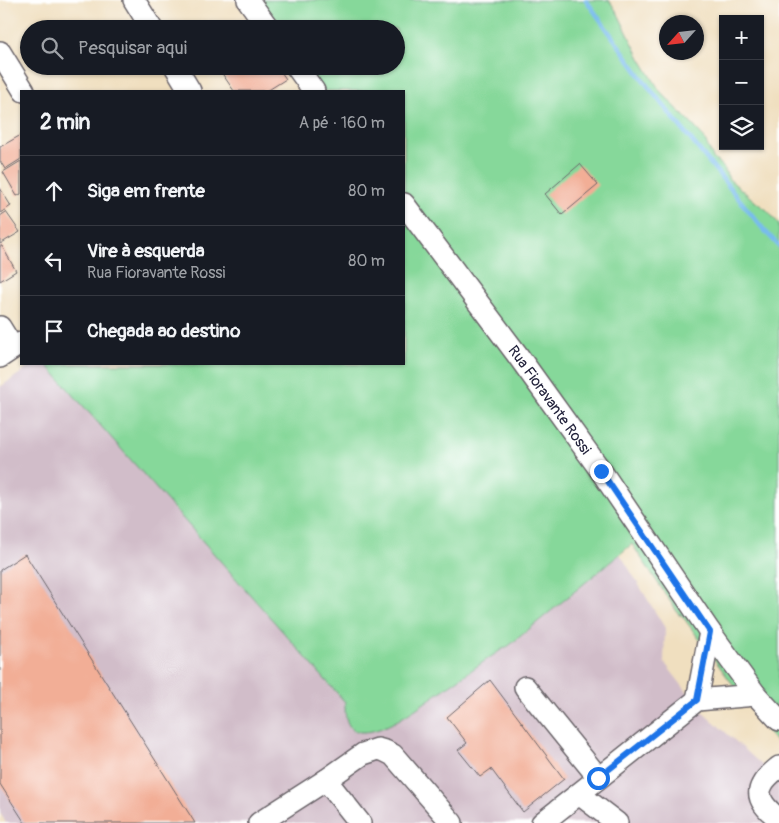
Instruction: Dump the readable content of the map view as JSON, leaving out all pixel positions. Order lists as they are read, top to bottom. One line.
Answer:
{"streets":{"street":["Rua Fioravante Rossi"]},"north":"bottom left","page":{"map_buttons":["+","−"],"search":"Pesquisar aqui","heading":["2 min","A pé · 160 m"],"list":[["Siga em frente","80 m"],["Vire à esquerda","Rua Fioravante Rossi","80 m"],"Chegada ao destino"]}}
